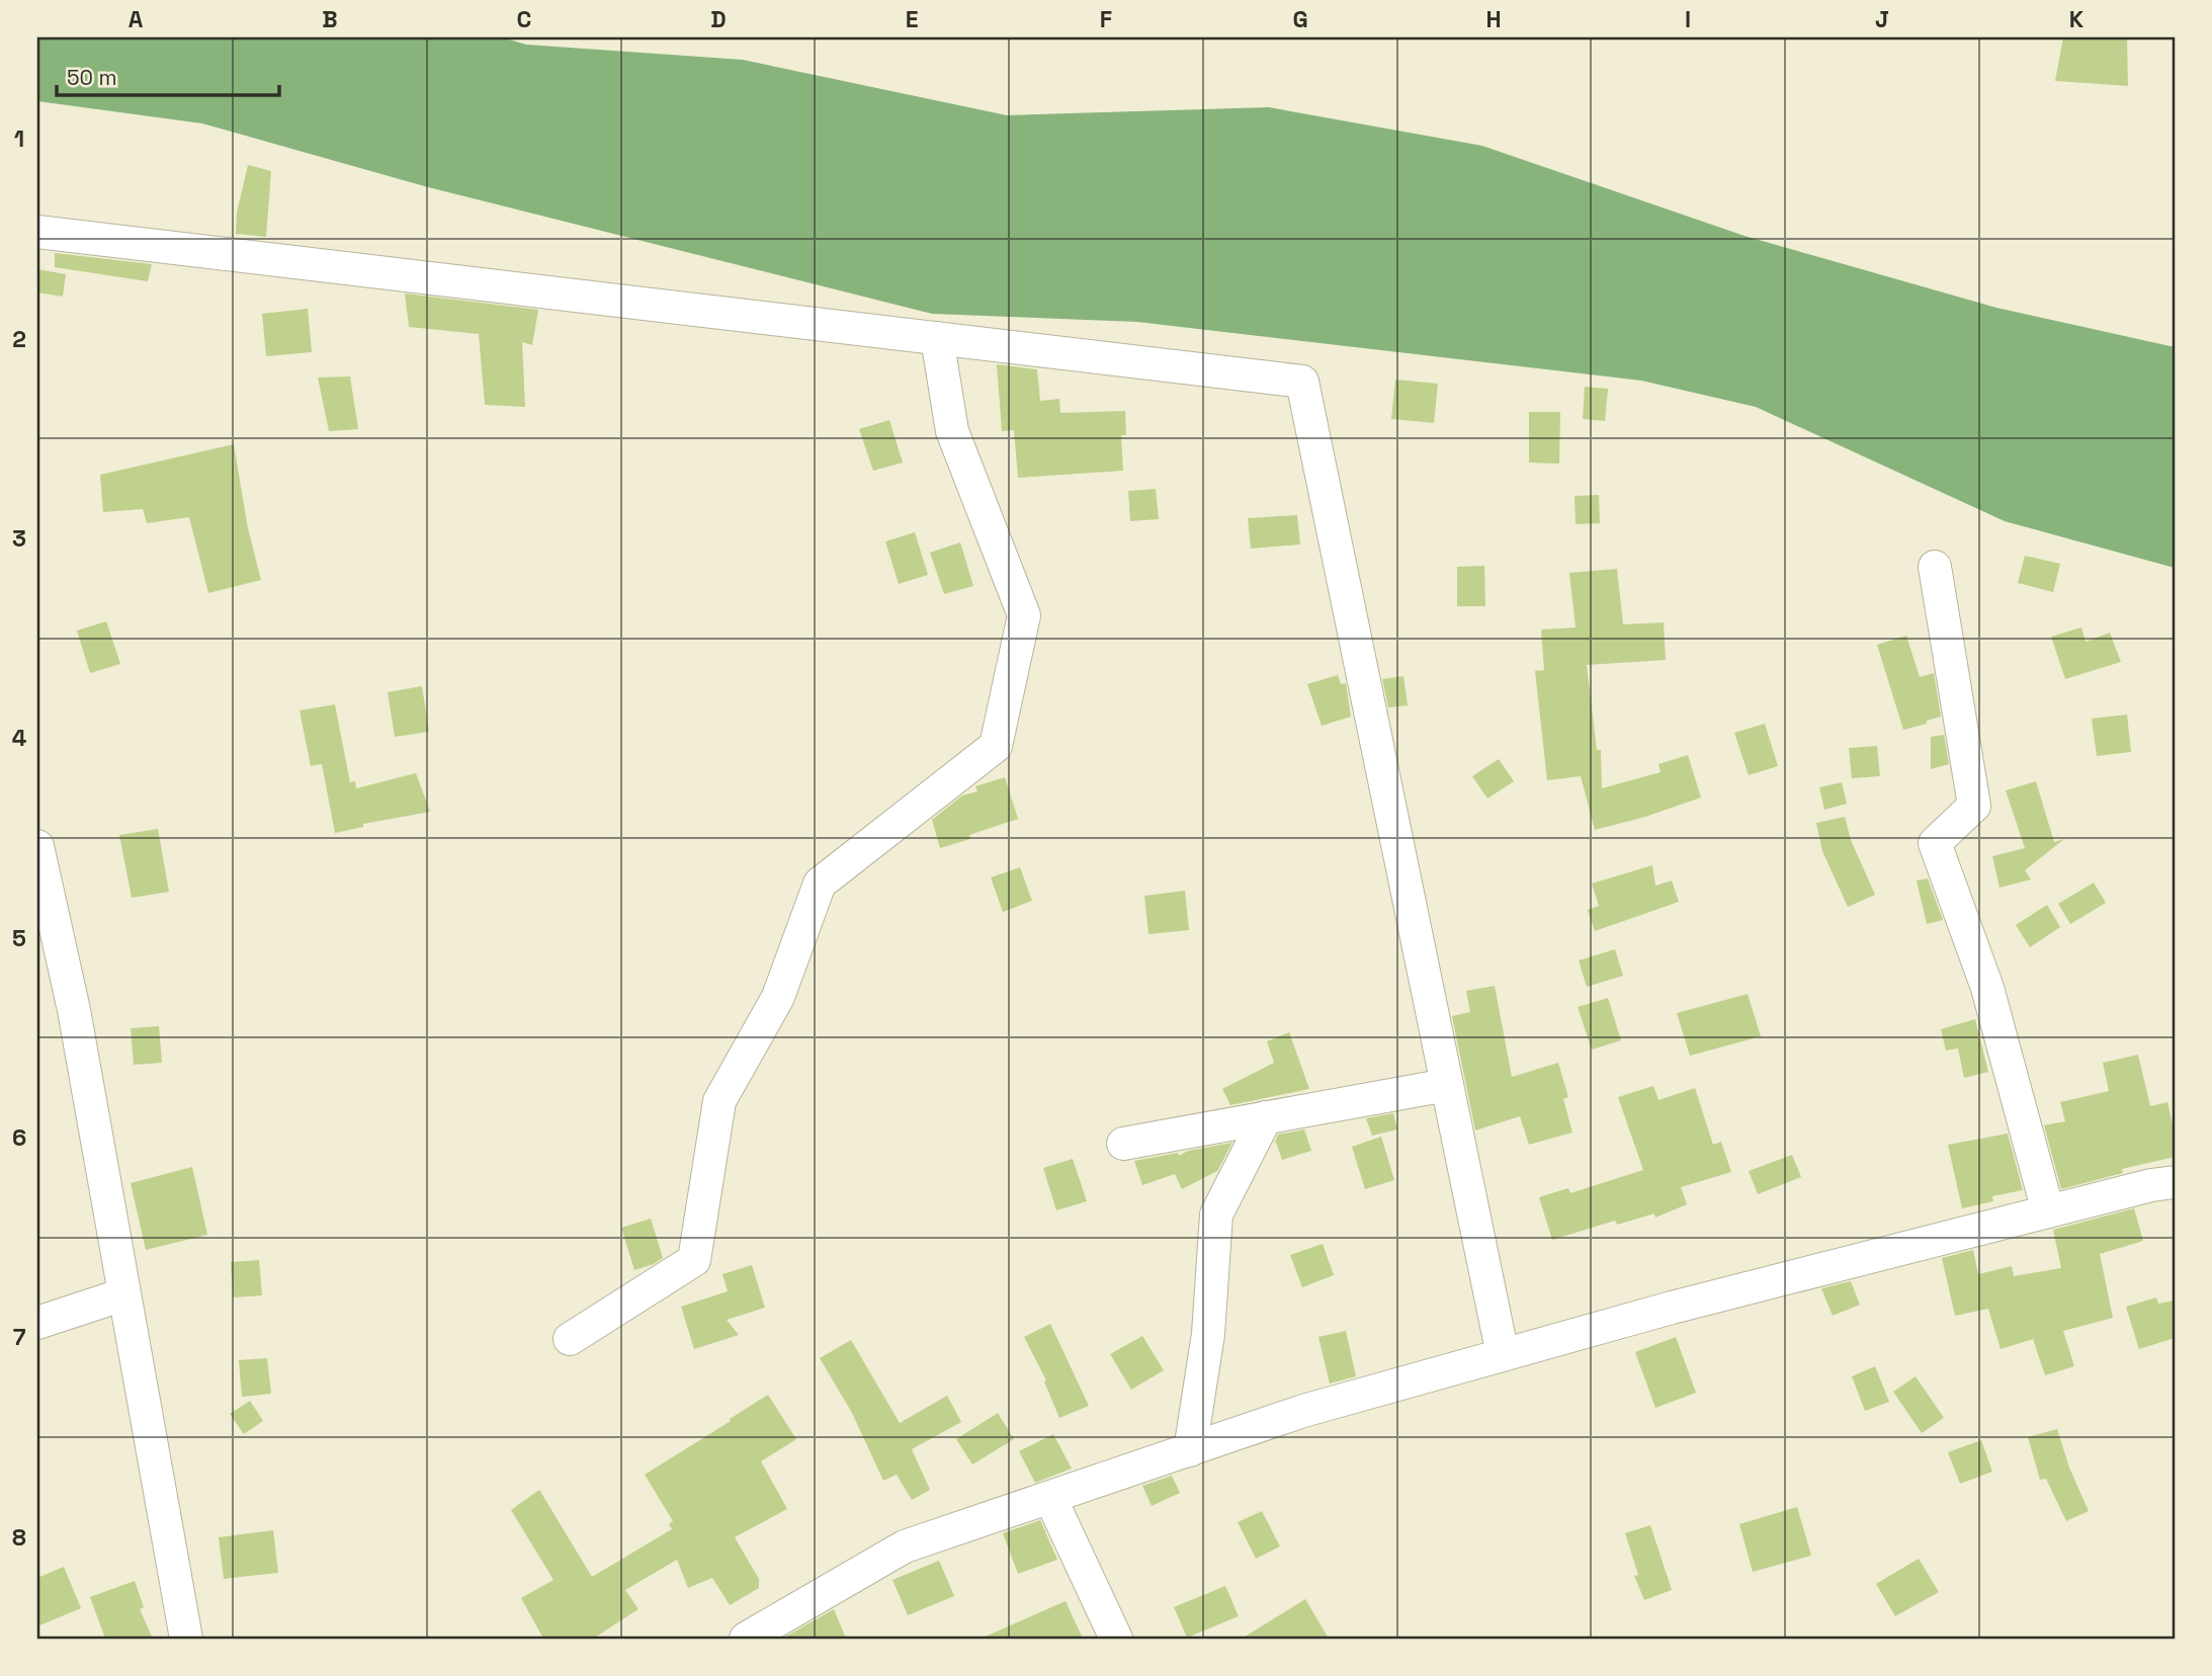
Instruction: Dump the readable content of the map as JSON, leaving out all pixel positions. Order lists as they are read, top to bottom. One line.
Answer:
{"scale_bar":"50 m","grid":{"columns":["A","B","C","D","E","F","G","H","I","J","K"],"rows":["1","2","3","4","5","6","7","8"]}}
